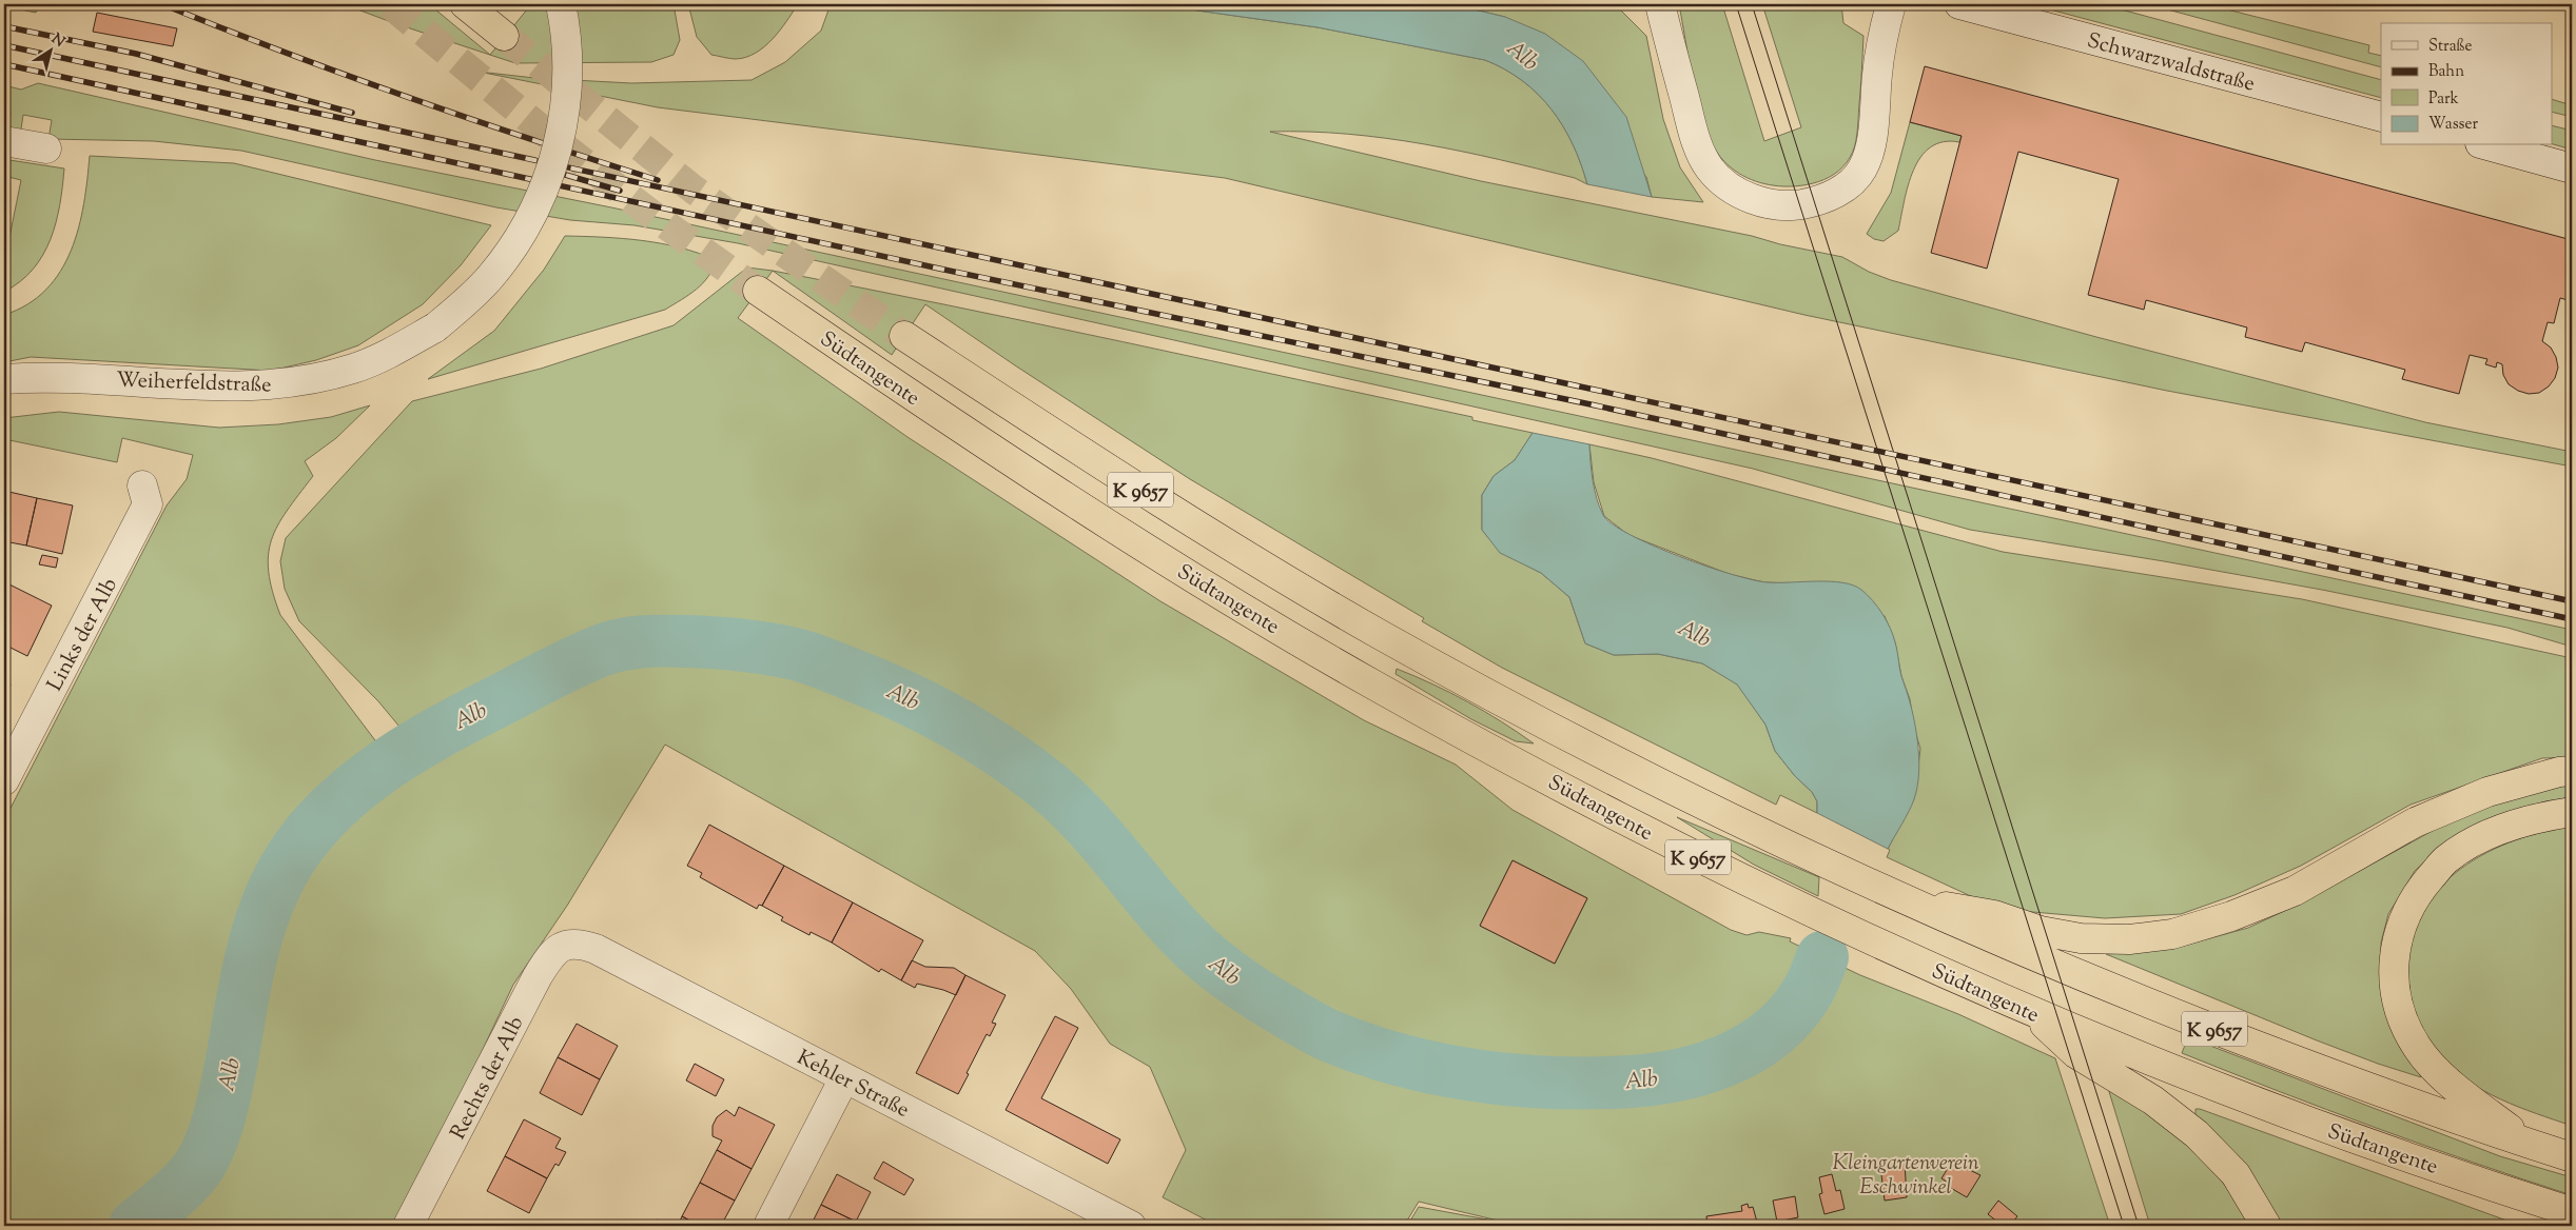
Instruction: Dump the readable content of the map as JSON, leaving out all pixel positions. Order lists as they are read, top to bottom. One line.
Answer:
{"streets":{"highway":["Südtangente","K 9657"],"street":["Schwarzwaldstraße","Weiherfeldstraße","Links der Alb","Rechts der Alb","Kehler Straße"]},"crossings":[["Rechts der Alb","Kehler Straße"]],"water":["Alb"],"parks":["Kleingartenverein Eschwinkel"],"legend":["Straße","Bahn","Park","Wasser"],"north":"top right"}
